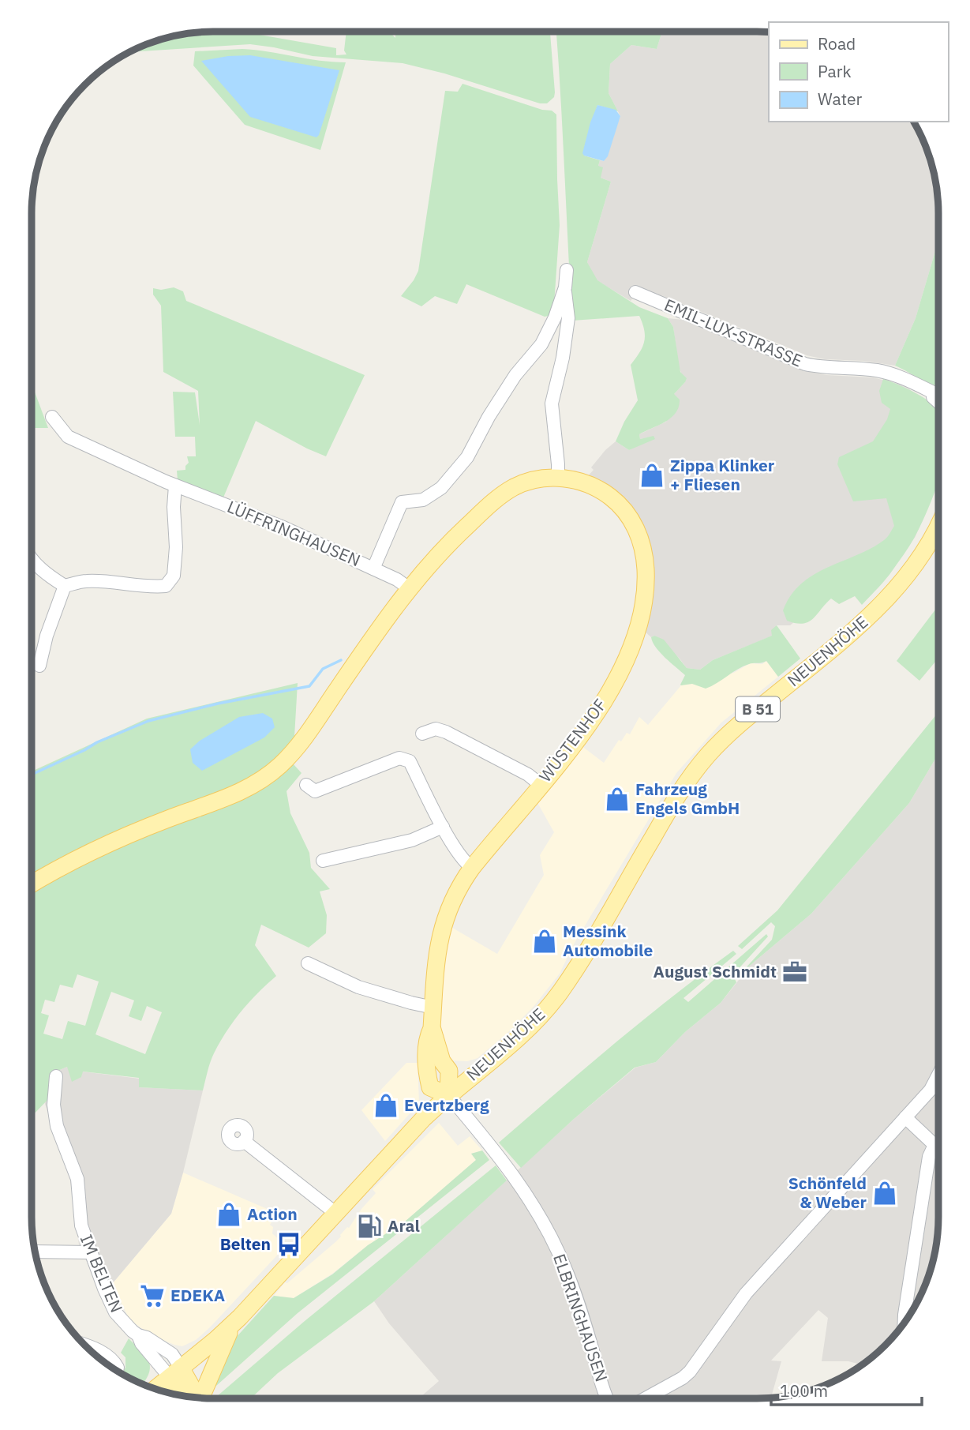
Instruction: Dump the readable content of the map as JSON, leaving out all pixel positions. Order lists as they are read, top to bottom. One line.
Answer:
{"streets":{"main road":["NEUENHÖHE","B 51","WÜSTENHOF"],"street":["EMIL-LUX-STRASSE","LÜFFRINGHAUSEN","IM BELTEN","ELBRINGHAUSEN"]},"crossings":[["LÜFFRINGHAUSEN","WÜSTENHOF"],["NEUENHÖHE","B 51"],["NEUENHÖHE","WÜSTENHOF"],["NEUENHÖHE","IM BELTEN"],["NEUENHÖHE","ELBRINGHAUSEN"],["B 51","IM BELTEN"],["WÜSTENHOF","ELBRINGHAUSEN"]],"places":{"shop":["Zippa Klinker + Fliesen","Fahrzeug Engels GmbH","Messink Automobile","Evertzberg","Schönfeld & Weber","Action"],"office":["August Schmidt"],"fuel station":["Aral"],"bus stop":["Belten"],"supermarket":["EDEKA"]},"legend":["Road","Park","Water"],"scale_bar":"100 m"}
